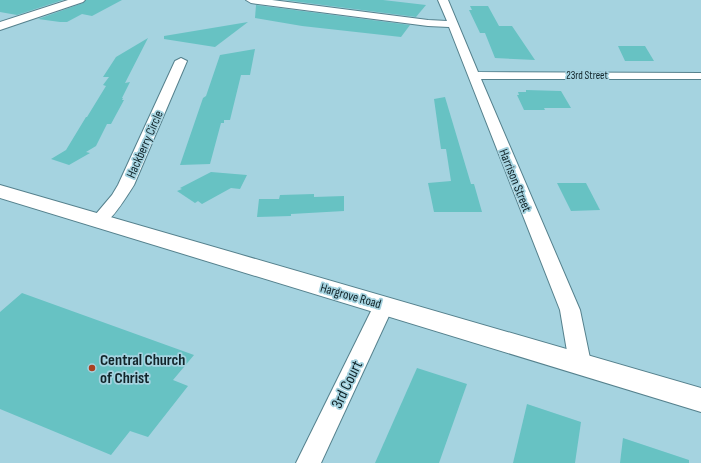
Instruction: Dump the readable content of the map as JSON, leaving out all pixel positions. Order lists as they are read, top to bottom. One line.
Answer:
{"streets":{"main road":["Hargrove Road"],"street":["23rd Street","Hackberry Circle","Harrison Street","3rd Court"]},"crossings":[["23rd Street","Harrison Street"],["Hackberry Circle","Hargrove Road"],["Harrison Street","Hargrove Road"],["Hargrove Road","3rd Court"]],"places":["Central Church of Christ"]}
